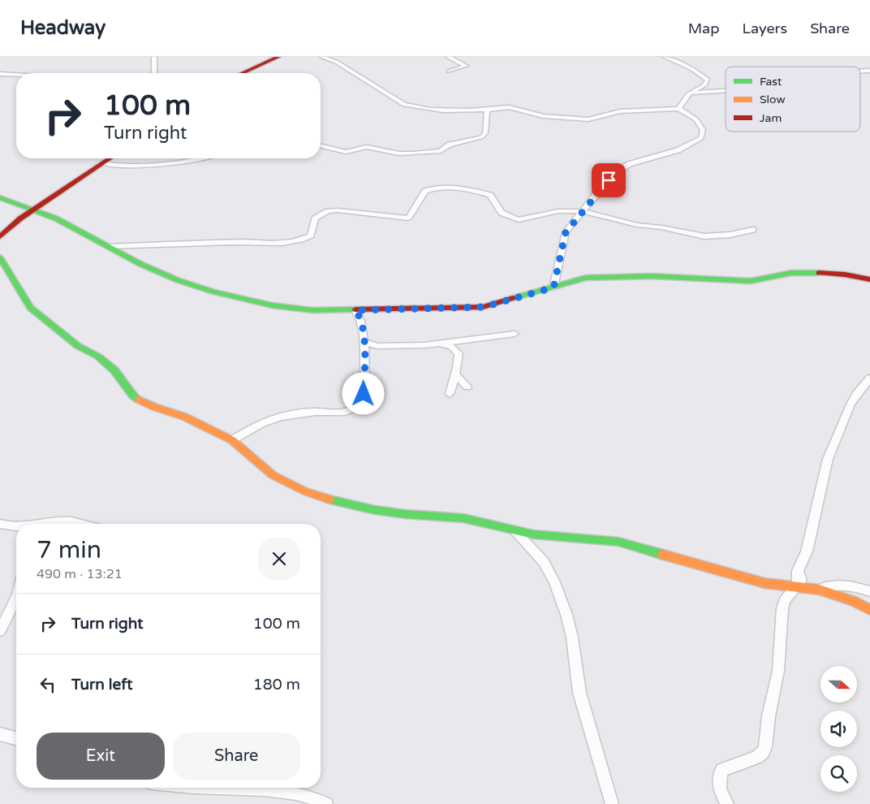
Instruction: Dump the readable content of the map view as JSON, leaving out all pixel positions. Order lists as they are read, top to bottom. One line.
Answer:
{"legend":["Fast","Slow","Jam"],"north":"right","page":{"header":"Headway","nav":["Map","Layers","Share"],"turn":["100 m","Turn right"],"heading":["7 min","490 m · 13:21"],"list":[{"name":"Turn right","value":"100 m"},{"name":"Turn left","value":"180 m"}],"buttons":["Exit","Share"]}}
